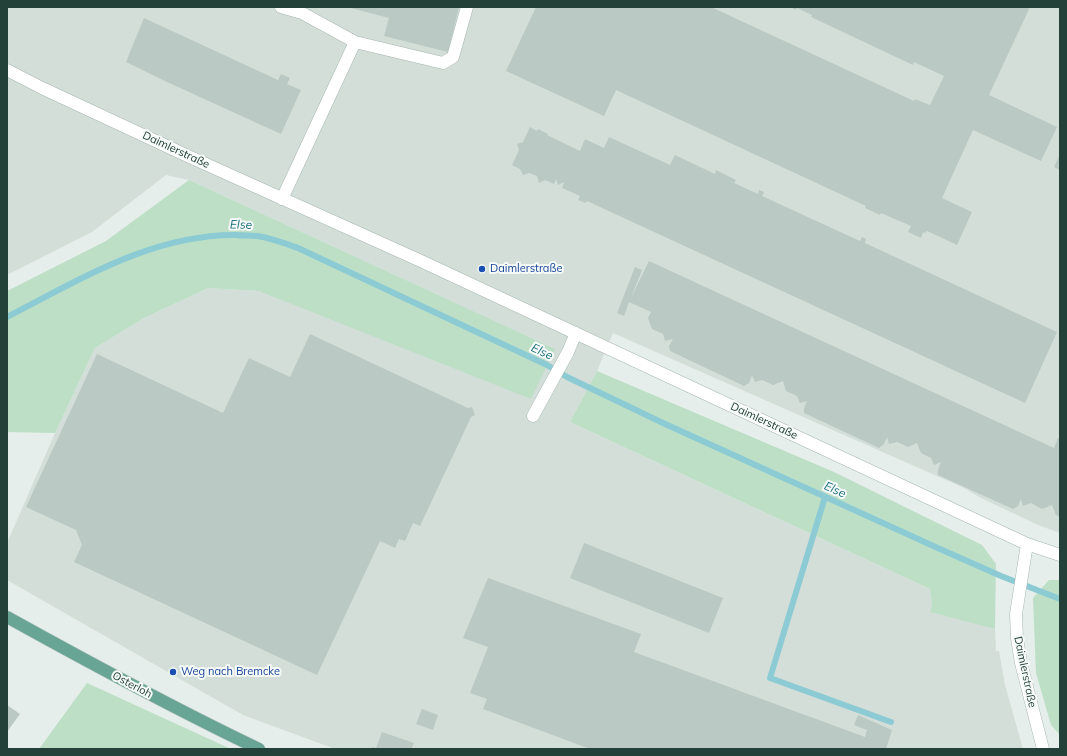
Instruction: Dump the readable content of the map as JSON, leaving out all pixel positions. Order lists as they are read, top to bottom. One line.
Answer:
{"streets":{"main road":["Osterloh"],"street":["Daimlerstraße"]},"water":["Else"],"places":["Daimlerstraße","Weg nach Bremcke"]}
